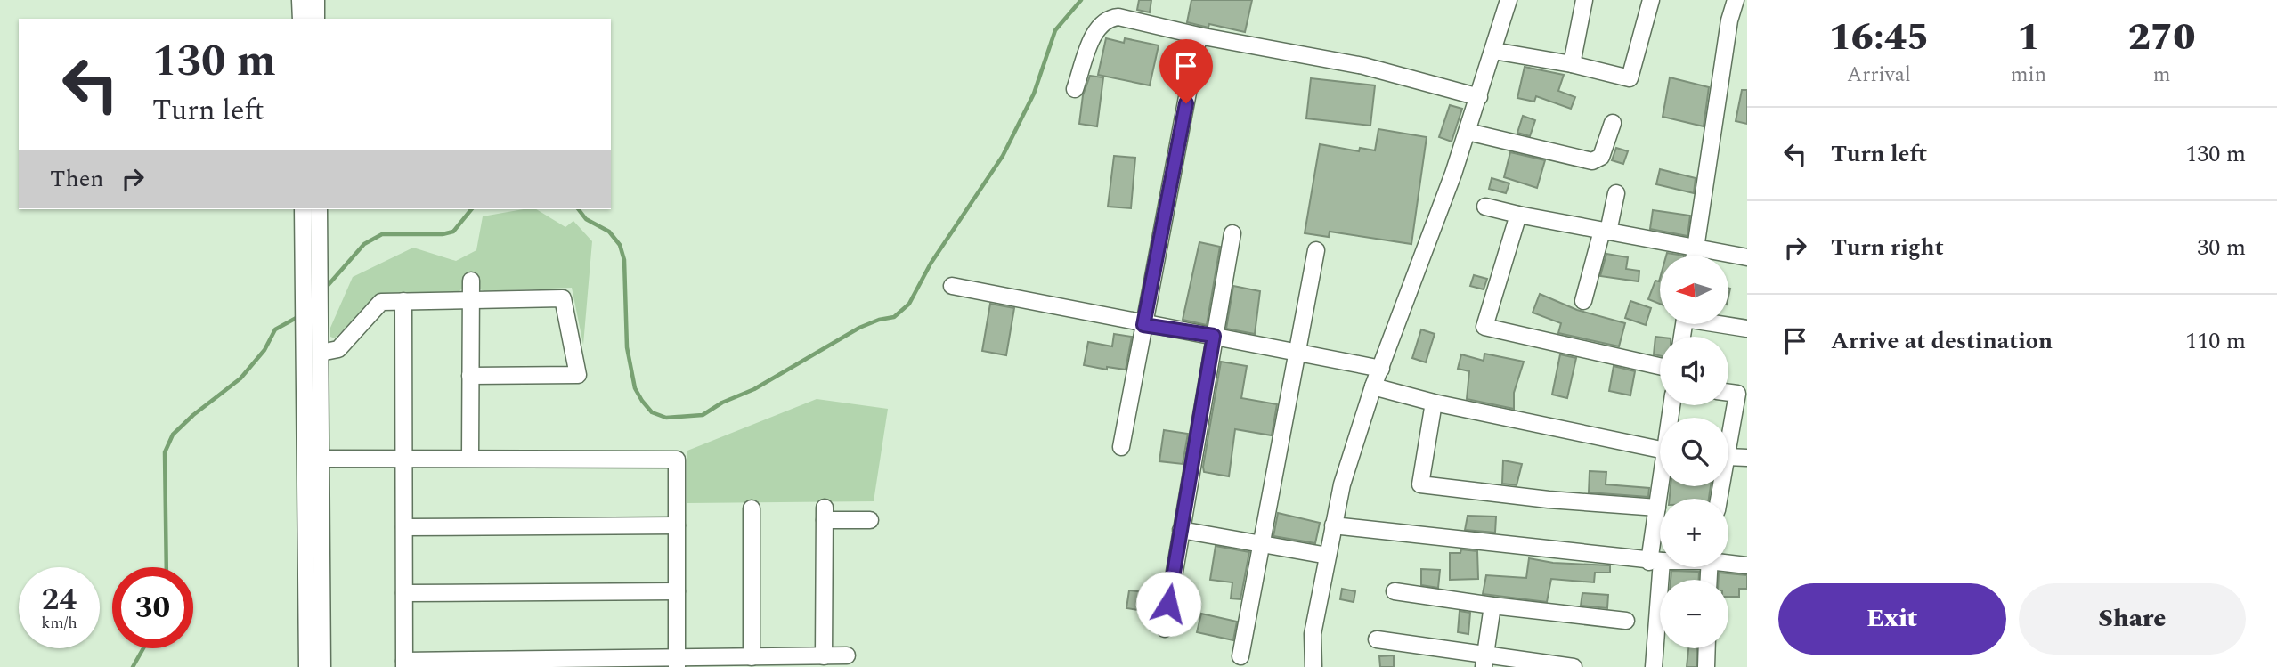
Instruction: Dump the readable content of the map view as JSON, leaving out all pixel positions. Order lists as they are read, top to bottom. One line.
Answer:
{"north":"left","page":{"eta":["16:45","Arrival","1","min","270","m"],"turn":["130 m","Turn left"],"list":[{"name":"Turn left","value":"130 m"},{"name":"Turn right","value":"30 m"},{"name":"Arrive at destination","value":"110 m"}],"then":"Then","map_buttons":["+","−"],"speed":"24 km/h","limit":"30","buttons":["Exit","Share"]}}
